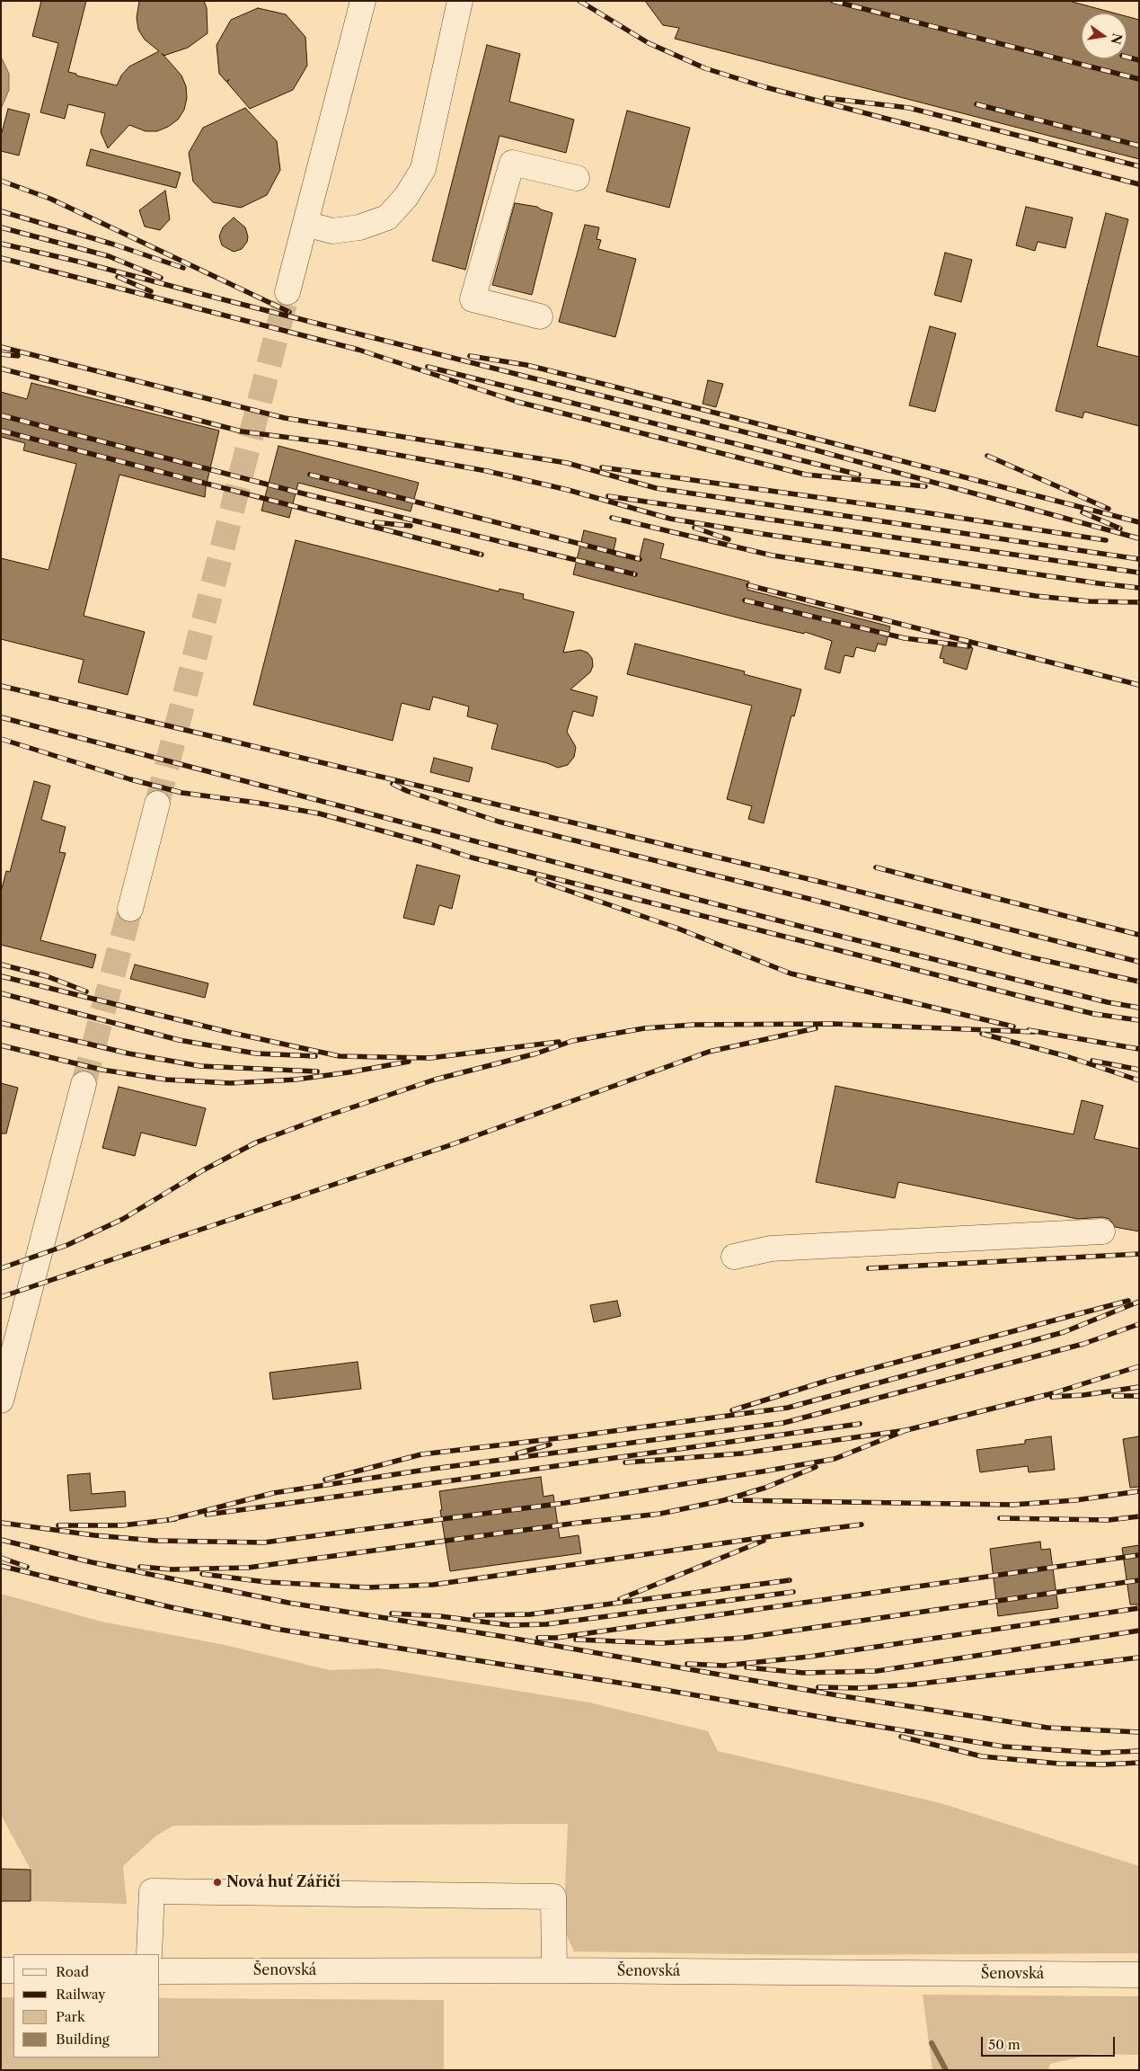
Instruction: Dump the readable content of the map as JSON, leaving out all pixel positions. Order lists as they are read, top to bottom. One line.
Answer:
{"streets":{"street":["Šenovská"]},"places":["Nová huť Zářičí"],"legend":["Road","Railway","Park","Building"],"scale_bar":"50 m","north":"right"}
